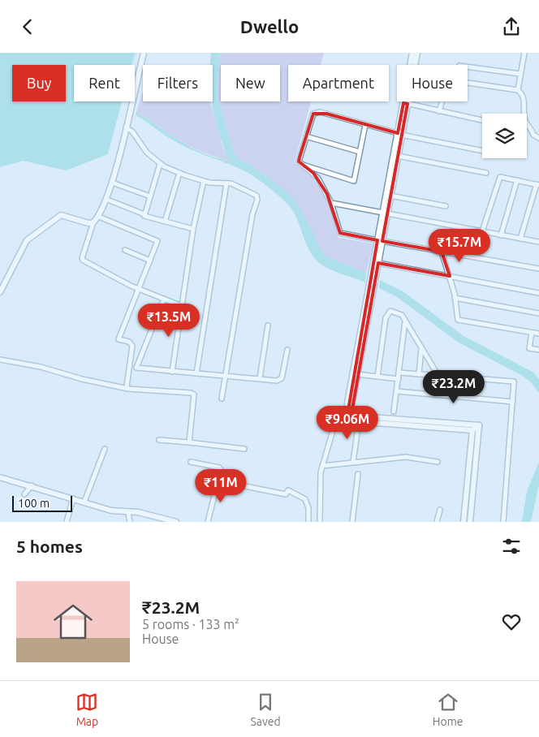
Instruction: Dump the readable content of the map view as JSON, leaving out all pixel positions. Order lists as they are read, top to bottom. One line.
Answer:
{"scale_bar":"100 m","page":{"header":"Dwello","chip":["Buy","Rent","Filters","New","Apartment","House"],"price":["₹15.7M","₹13.5M","₹23.2M","₹9.06M","₹11M"],"scale":"100 m","heading":"5 homes","list":[{"name":"₹23.2M","note":"5 rooms · 133 m² · House"}],"tabs":["Map","Saved","Home"]}}
